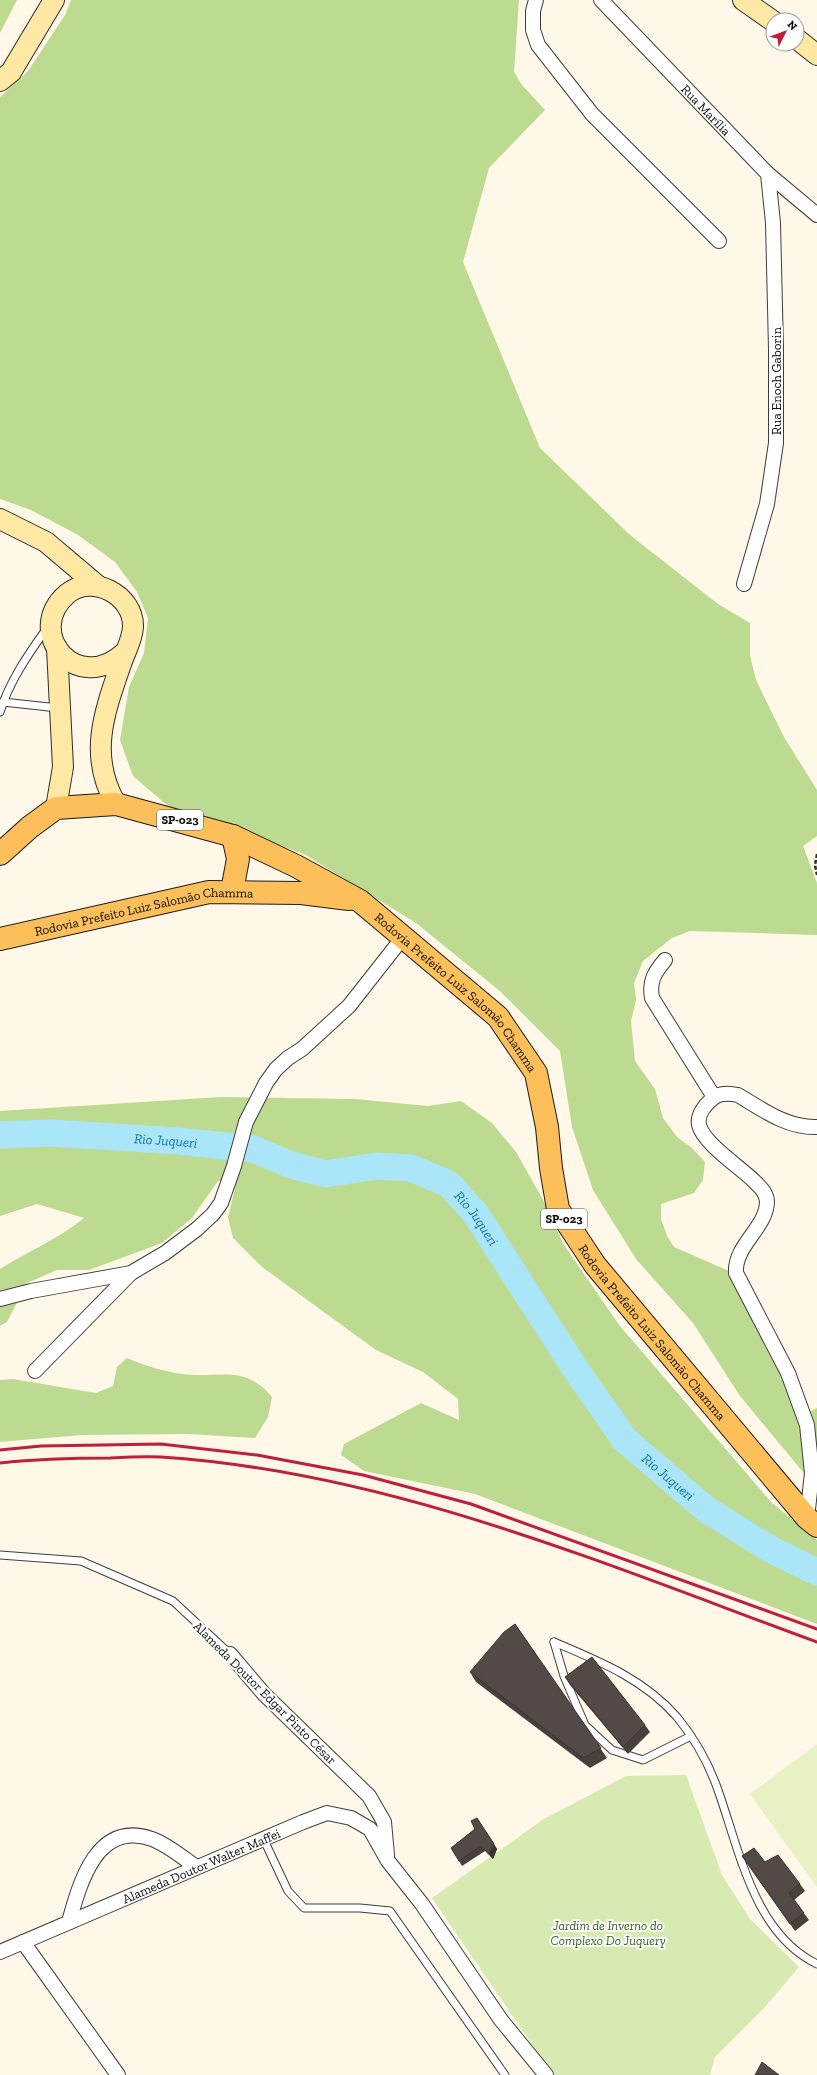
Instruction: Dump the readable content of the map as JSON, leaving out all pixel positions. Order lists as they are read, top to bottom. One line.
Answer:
{"streets":{"main road":["SP-023","Rodovia Prefeito Luiz Salomão Chamma"],"street":["Rua Marília","Rua Enoch Gaborin","Alameda Doutor Edgar Pinto César","Alameda Doutor Walter Maffei"]},"crossings":[["Rua Marília","Rua Enoch Gaborin"],["Alameda Doutor Edgar Pinto César","Alameda Doutor Walter Maffei"]],"water":["Rio Juqueri"],"parks":["Jardim de Inverno do Complexo Do Juquery"],"north":"top right"}
